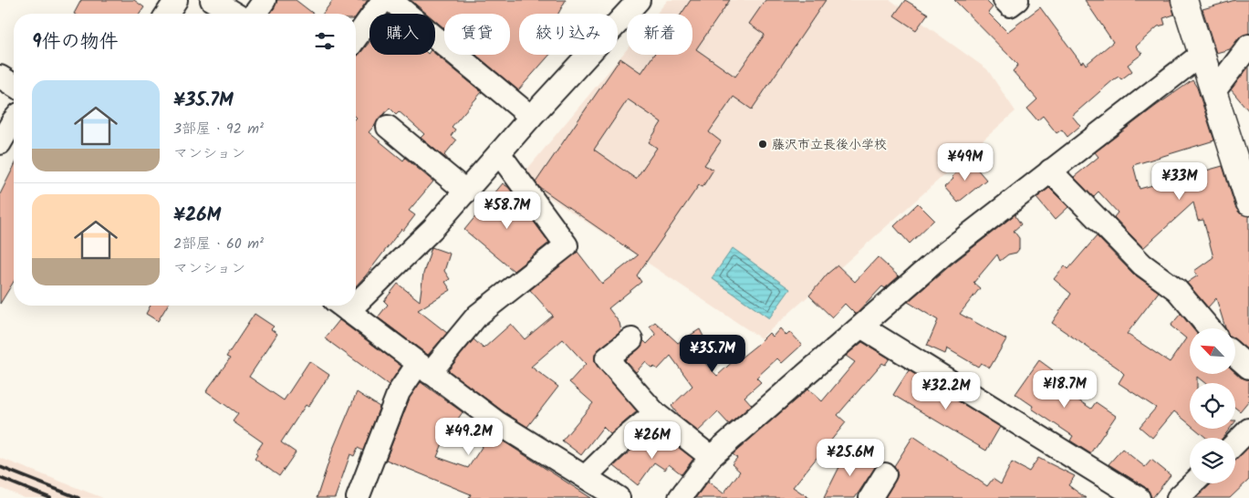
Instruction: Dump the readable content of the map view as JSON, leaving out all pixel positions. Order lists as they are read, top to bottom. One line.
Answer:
{"places":["藤沢市立長後小学校"],"north":"top left","page":{"chip":["購入","賃貸","絞り込み","新着"],"heading":"9件の物件","list":[{"name":"¥35.7M","note":"3部屋 · 92 m² · マンション"},{"name":"¥26M","note":"2部屋 · 60 m² · マンション"}],"price":["¥49M","¥33M","¥58.7M","¥35.7M","¥18.7M","¥32.2M","¥49.2M","¥26M","¥25.6M"]}}
